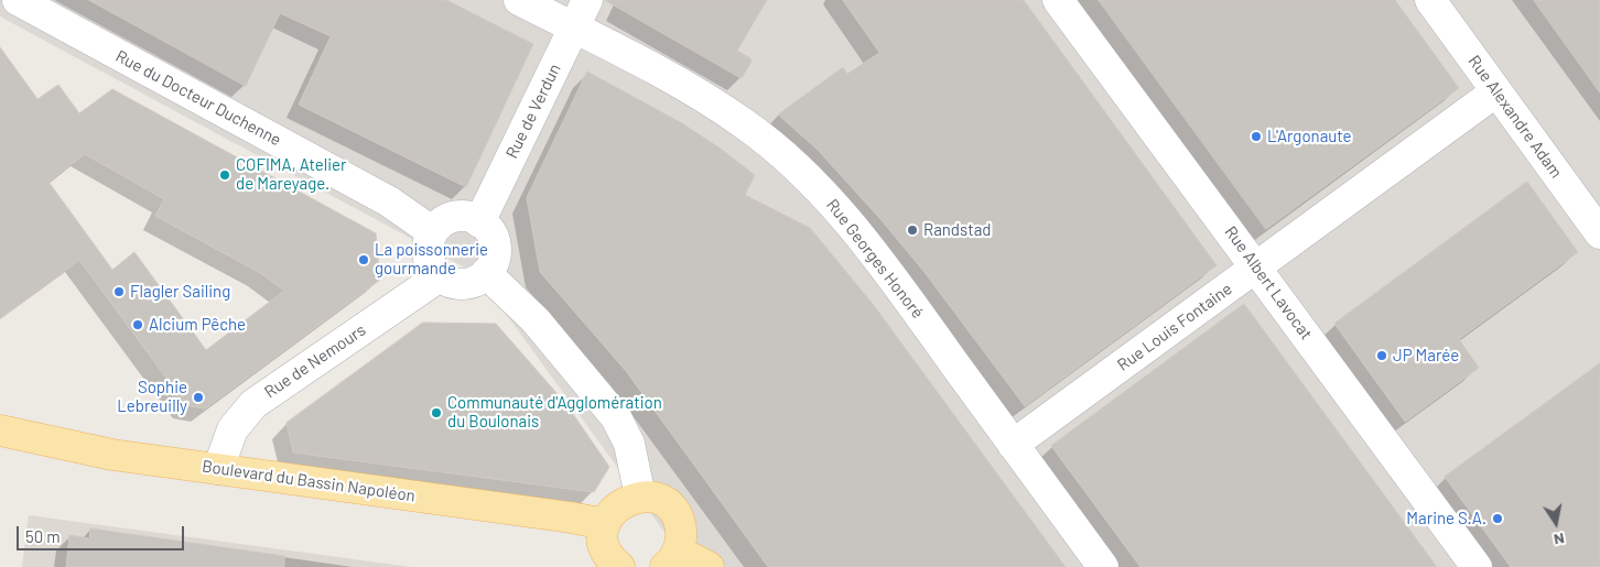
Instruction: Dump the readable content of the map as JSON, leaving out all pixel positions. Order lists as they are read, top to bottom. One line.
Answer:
{"streets":{"main road":["Boulevard du Bassin Napoléon"],"street":["Rue du Docteur Duchenne","Rue de Verdun","Rue Alexandre Adam","Rue Georges Honoré","Rue Albert Lavocat","Rue Louis Fontaine","Rue de Nemours"]},"crossings":[["Rue du Docteur Duchenne","Rue de Verdun"],["Rue du Docteur Duchenne","Rue de Nemours"],["Rue de Verdun","Rue Georges Honoré"],["Rue de Verdun","Rue de Nemours"],["Rue Alexandre Adam","Rue Louis Fontaine"],["Rue Georges Honoré","Rue Louis Fontaine"],["Rue Albert Lavocat","Rue Louis Fontaine"],["Rue de Nemours","Boulevard du Bassin Napoléon"]],"places":["L'Argonaute","COFIMA, Atelier de Mareyage.","Randstad","La poissonnerie gourmande","Flagler Sailing","Alcium Pêche","JP Marée","Sophie Lebreuilly","Communauté d'Agglomération du Boulonais","Marine S.A."],"scale_bar":"50 m","north":"bottom"}
